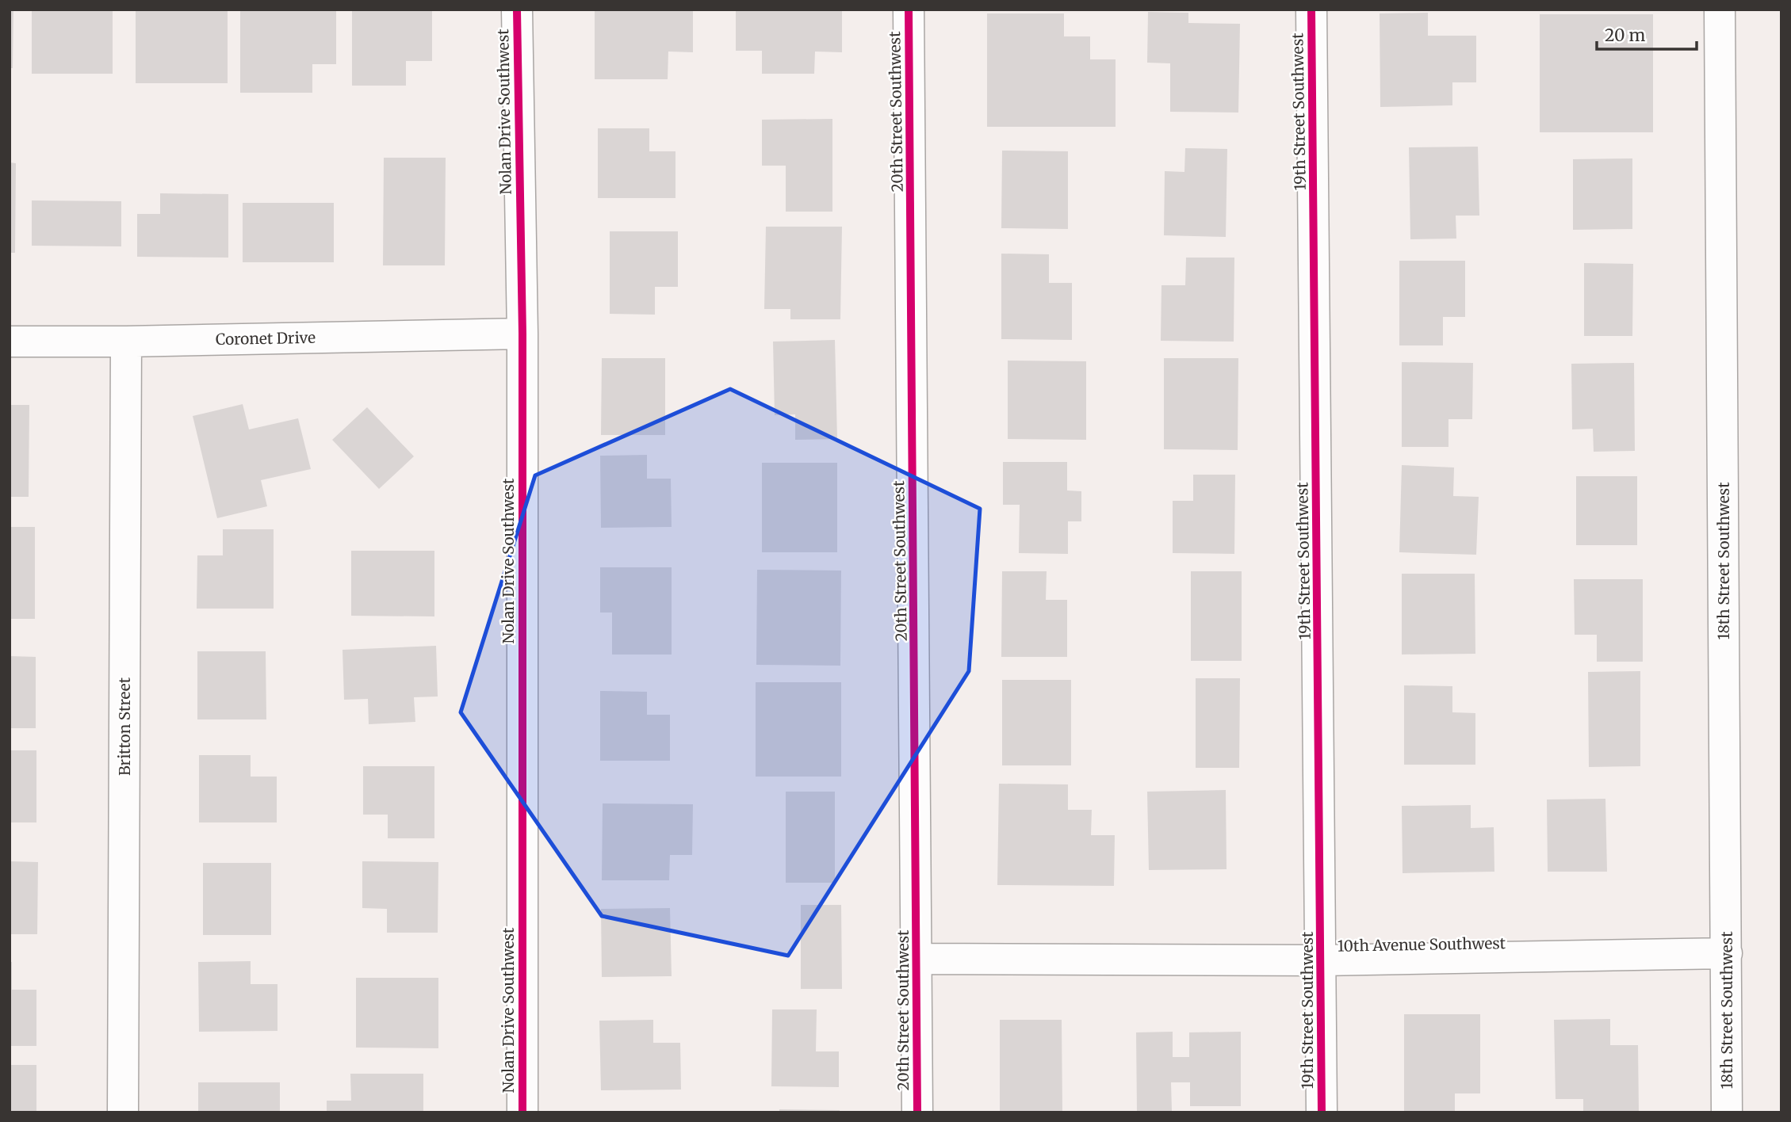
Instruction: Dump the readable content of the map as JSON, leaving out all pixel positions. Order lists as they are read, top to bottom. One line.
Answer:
{"streets":{"street":["Nolan Drive Southwest","20th Street Southwest","19th Street Southwest","Coronet Drive","18th Street Southwest","Britton Street","10th Avenue Southwest"]},"crossings":[["Nolan Drive Southwest","Coronet Drive"],["20th Street Southwest","10th Avenue Southwest"],["19th Street Southwest","10th Avenue Southwest"],["Coronet Drive","Britton Street"],["18th Street Southwest","10th Avenue Southwest"]],"scale_bar":"20 m"}
